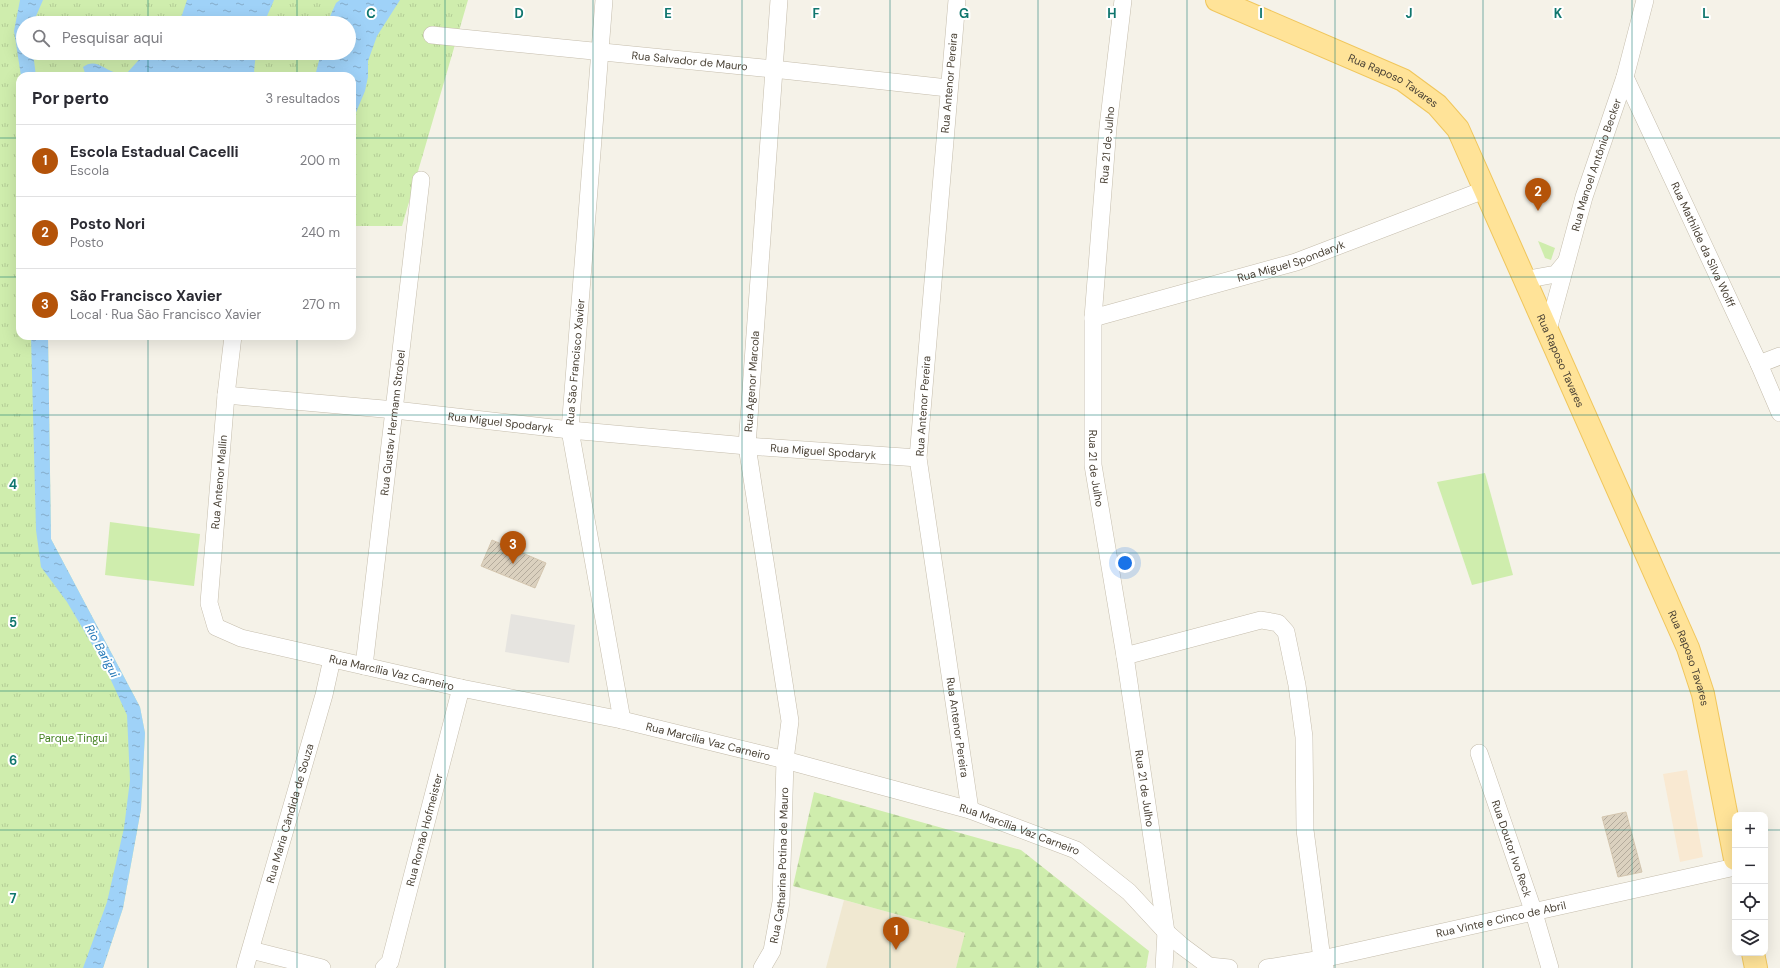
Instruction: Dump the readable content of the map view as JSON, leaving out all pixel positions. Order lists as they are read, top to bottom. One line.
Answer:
{"streets":{"main road":["Rua Raposo Tavares"],"street":["Rua Salvador de Mauro","Rua Antenor Pereira","Rua 21 de Julho","Rua Manoel Antônio Becker","Rua Mathilde da Silva Wolff","Rua Miguel Spondaryk","Rua São Francisco Xavier","Rua Agenor Marcola","Rua Miguel Spodaryk","Rua Gustav Hermann Strobel","Rua Antenor Mallin","Rua Marcília Vaz Carneiro","Rua Maria Cândida de Souza","Rua Romão Hofmeister","Rua Doutor Ivo Reck","Rua Catharina Potina de Mauro","Rua Vinte e Cinco de Abril"]},"crossings":[["Rua Salvador de Mauro","Rua Antenor Pereira"],["Rua Salvador de Mauro","Rua São Francisco Xavier"],["Rua Salvador de Mauro","Rua Agenor Marcola"],["Rua Raposo Tavares","Rua Manoel Antônio Becker"],["Rua Raposo Tavares","Rua Miguel Spondaryk"],["Rua Antenor Pereira","Rua Miguel Spodaryk"],["Rua Antenor Pereira","Rua Marcília Vaz Carneiro"],["Rua 21 de Julho","Rua Miguel Spondaryk"],["Rua 21 de Julho","Rua Marcília Vaz Carneiro"],["Rua Manoel Antônio Becker","Rua Mathilde da Silva Wolff"],["Rua São Francisco Xavier","Rua Miguel Spodaryk"],["Rua São Francisco Xavier","Rua Marcília Vaz Carneiro"],["Rua Agenor Marcola","Rua Miguel Spodaryk"],["Rua Agenor Marcola","Rua Marcília Vaz Carneiro"],["Rua Agenor Marcola","Rua Catharina Potina de Mauro"],["Rua Miguel Spodaryk","Rua Gustav Hermann Strobel"],["Rua Miguel Spodaryk","Rua Antenor Mallin"],["Rua Gustav Hermann Strobel","Rua Marcília Vaz Carneiro"],["Rua Antenor Mallin","Rua Marcília Vaz Carneiro"],["Rua Marcília Vaz Carneiro","Rua Maria Cândida de Souza"],["Rua Marcília Vaz Carneiro","Rua Romão Hofmeister"],["Rua Marcília Vaz Carneiro","Rua Catharina Potina de Mauro"],["Rua Doutor Ivo Reck","Rua Vinte e Cinco de Abril"]],"water":["Rio Barigui"],"parks":["Parque Tingui"],"page":{"search":"Pesquisar aqui","heading":["Por perto","3 resultados"],"list":[{"mark":"1","name":"Escola Estadual Cacelli","note":"Escola","value":"200 m"},{"mark":"2","name":"Posto Nori","note":"Posto","value":"240 m"},{"mark":"3","name":"São Francisco Xavier","note":"Local · Rua São Francisco Xavier","value":"270 m"}],"pins":["2","3","1"],"map_buttons":["+","−"]},"grid":{"columns":["C","D","E","F","G","H","I","J","K","L"],"rows":["4","5","6","7"]}}
